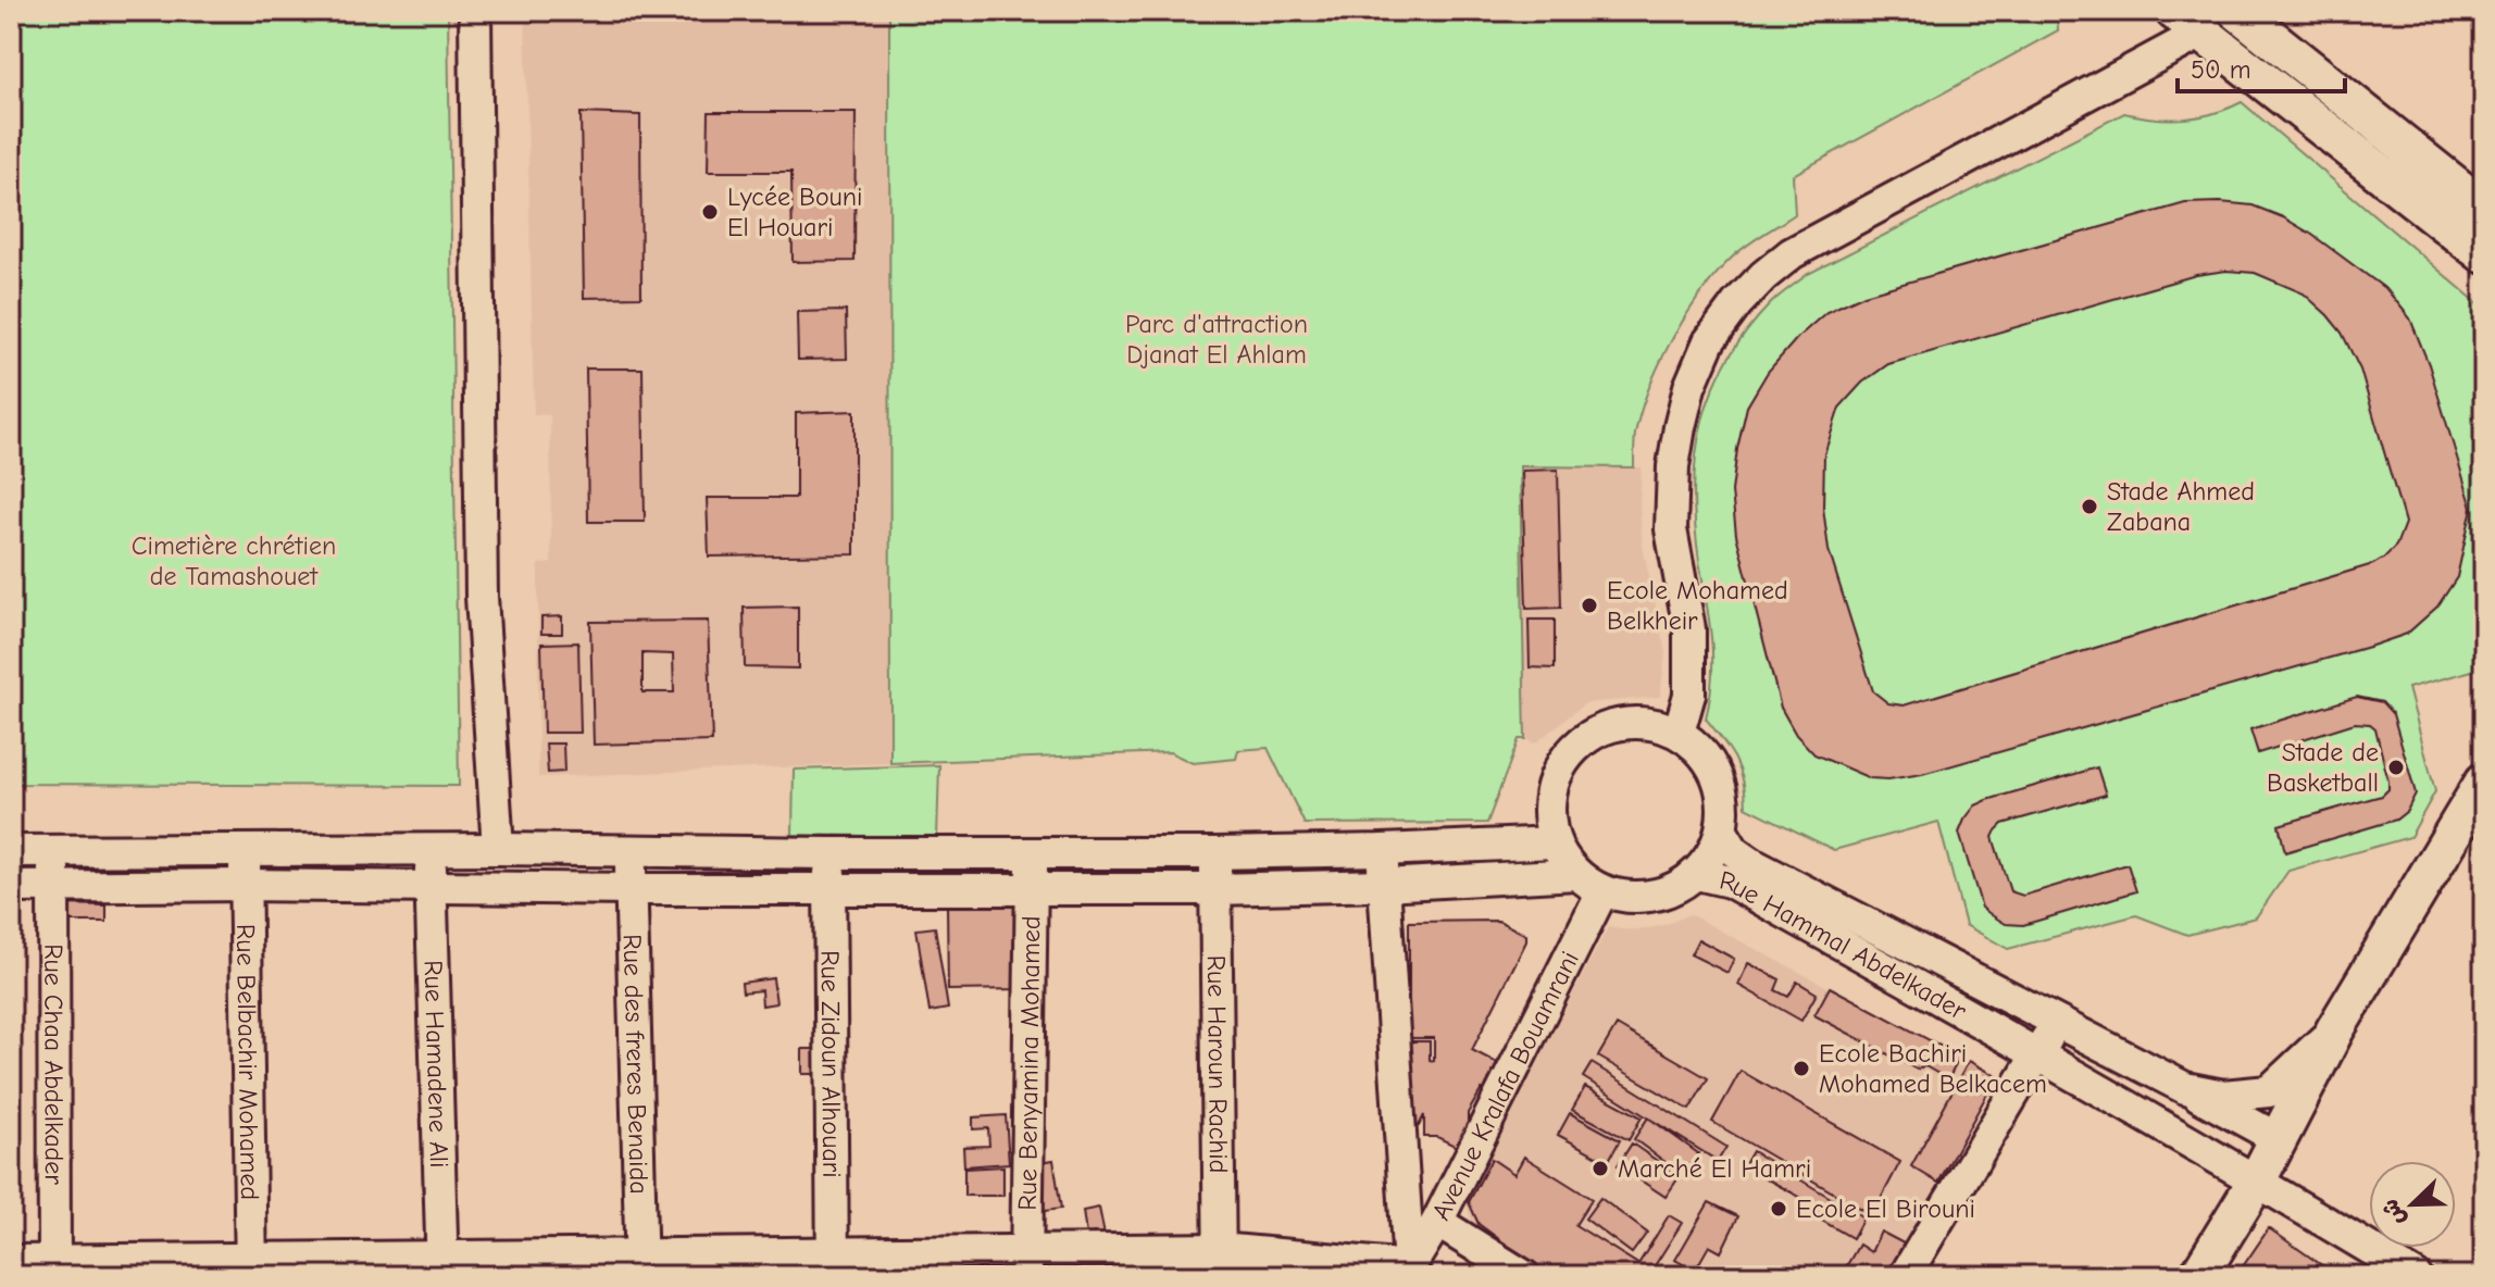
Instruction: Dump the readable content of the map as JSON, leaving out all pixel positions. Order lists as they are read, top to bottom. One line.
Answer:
{"streets":{"street":["Rue Hammal Abdelkader","Rue Chaa Abdelkader","Rue Belbachir Mohamed","Rue Hamadene Ali","Rue des freres Benaida","Rue Zidoun Alhouari","Rue Benyamina Mohamed","Rue Haroun Rachid","Avenue Kralafa Bouamrani"]},"crossings":[["Rue Hammal Abdelkader","Avenue Kralafa Bouamrani"]],"parks":["Parc d'attraction Djanat El Ahlam","Cimetière chrétien de Tamashouet"],"places":["Lycée Bouni El Houari","Stade Ahmed Zabana","Ecole Mohamed Belkheir","Stade de Basketball","Ecole Bachiri Mohamed Belkacem","Marché El Hamri","Ecole El Birouni"],"scale_bar":"50 m","north":"bottom left"}
